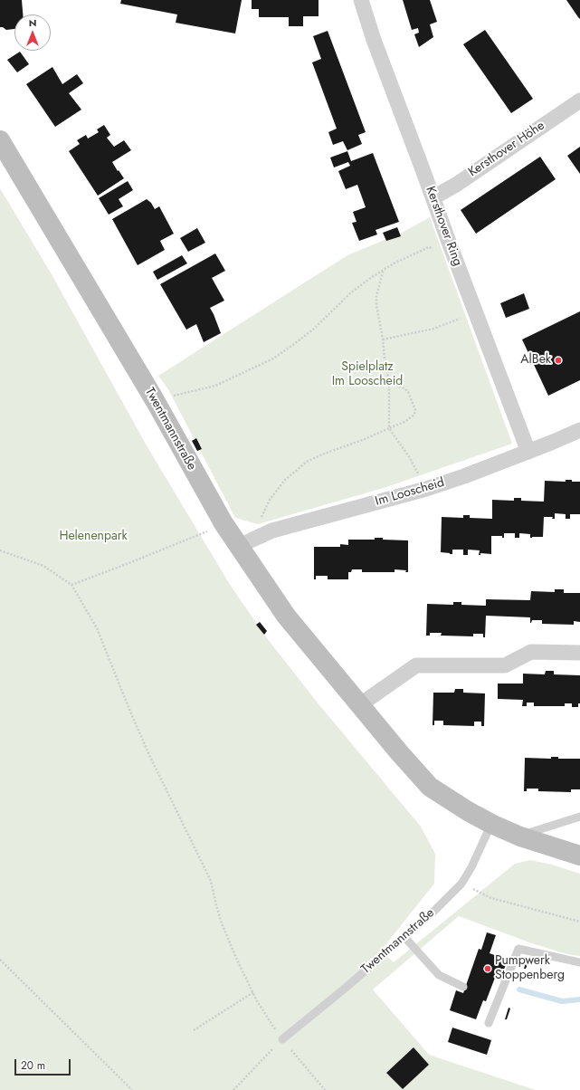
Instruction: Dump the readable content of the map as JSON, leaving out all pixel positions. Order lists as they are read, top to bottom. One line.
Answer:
{"streets":{"street":["Kersthover Höhe","Kersthover Ring","Twentmannstraße","Im Looscheid"]},"crossings":[["Kersthover Höhe","Kersthover Ring"],["Kersthover Ring","Im Looscheid"],["Twentmannstraße","Im Looscheid"]],"parks":["Spielplatz Im Looscheid","Helenenpark"],"places":["AlBek","Pumpwerk Stoppenberg"],"scale_bar":"20 m","north":"top"}
